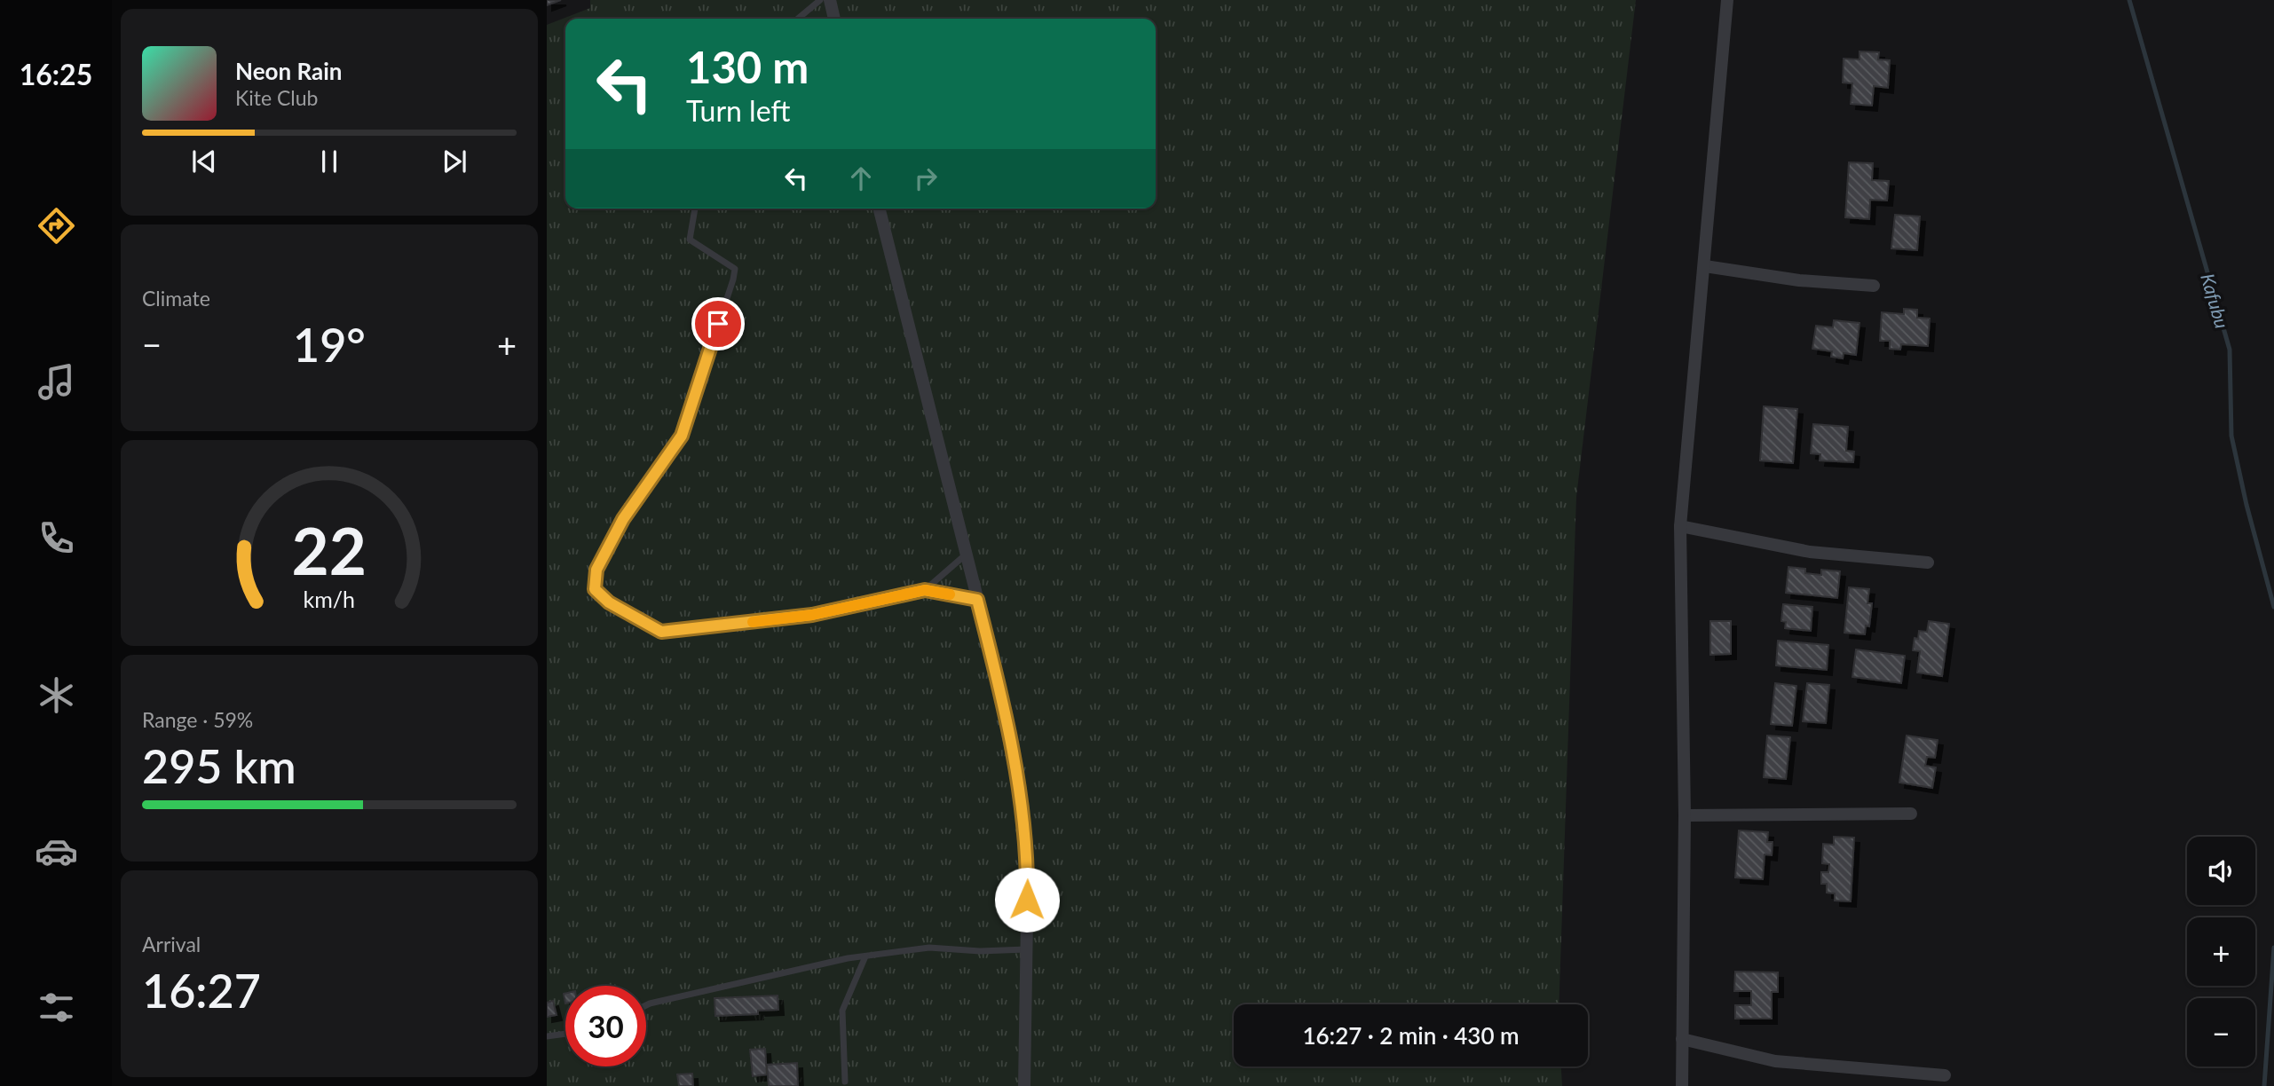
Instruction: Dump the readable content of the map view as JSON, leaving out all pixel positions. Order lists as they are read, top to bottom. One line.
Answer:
{"water":["Kafubu"],"page":{"tabs":"16:25","turn":["130 m","Turn left"],"song":["Neon Rain","Kite Club"],"tile":["Climate",["Range · 59%","295 km"],["Arrival","16:27"]],"heat":["−","19°","+"],"map_buttons":["+","−"],"limit":"30","trip":"16:27 · 2 min · 430 m","gauge":["22","km/h"]}}
